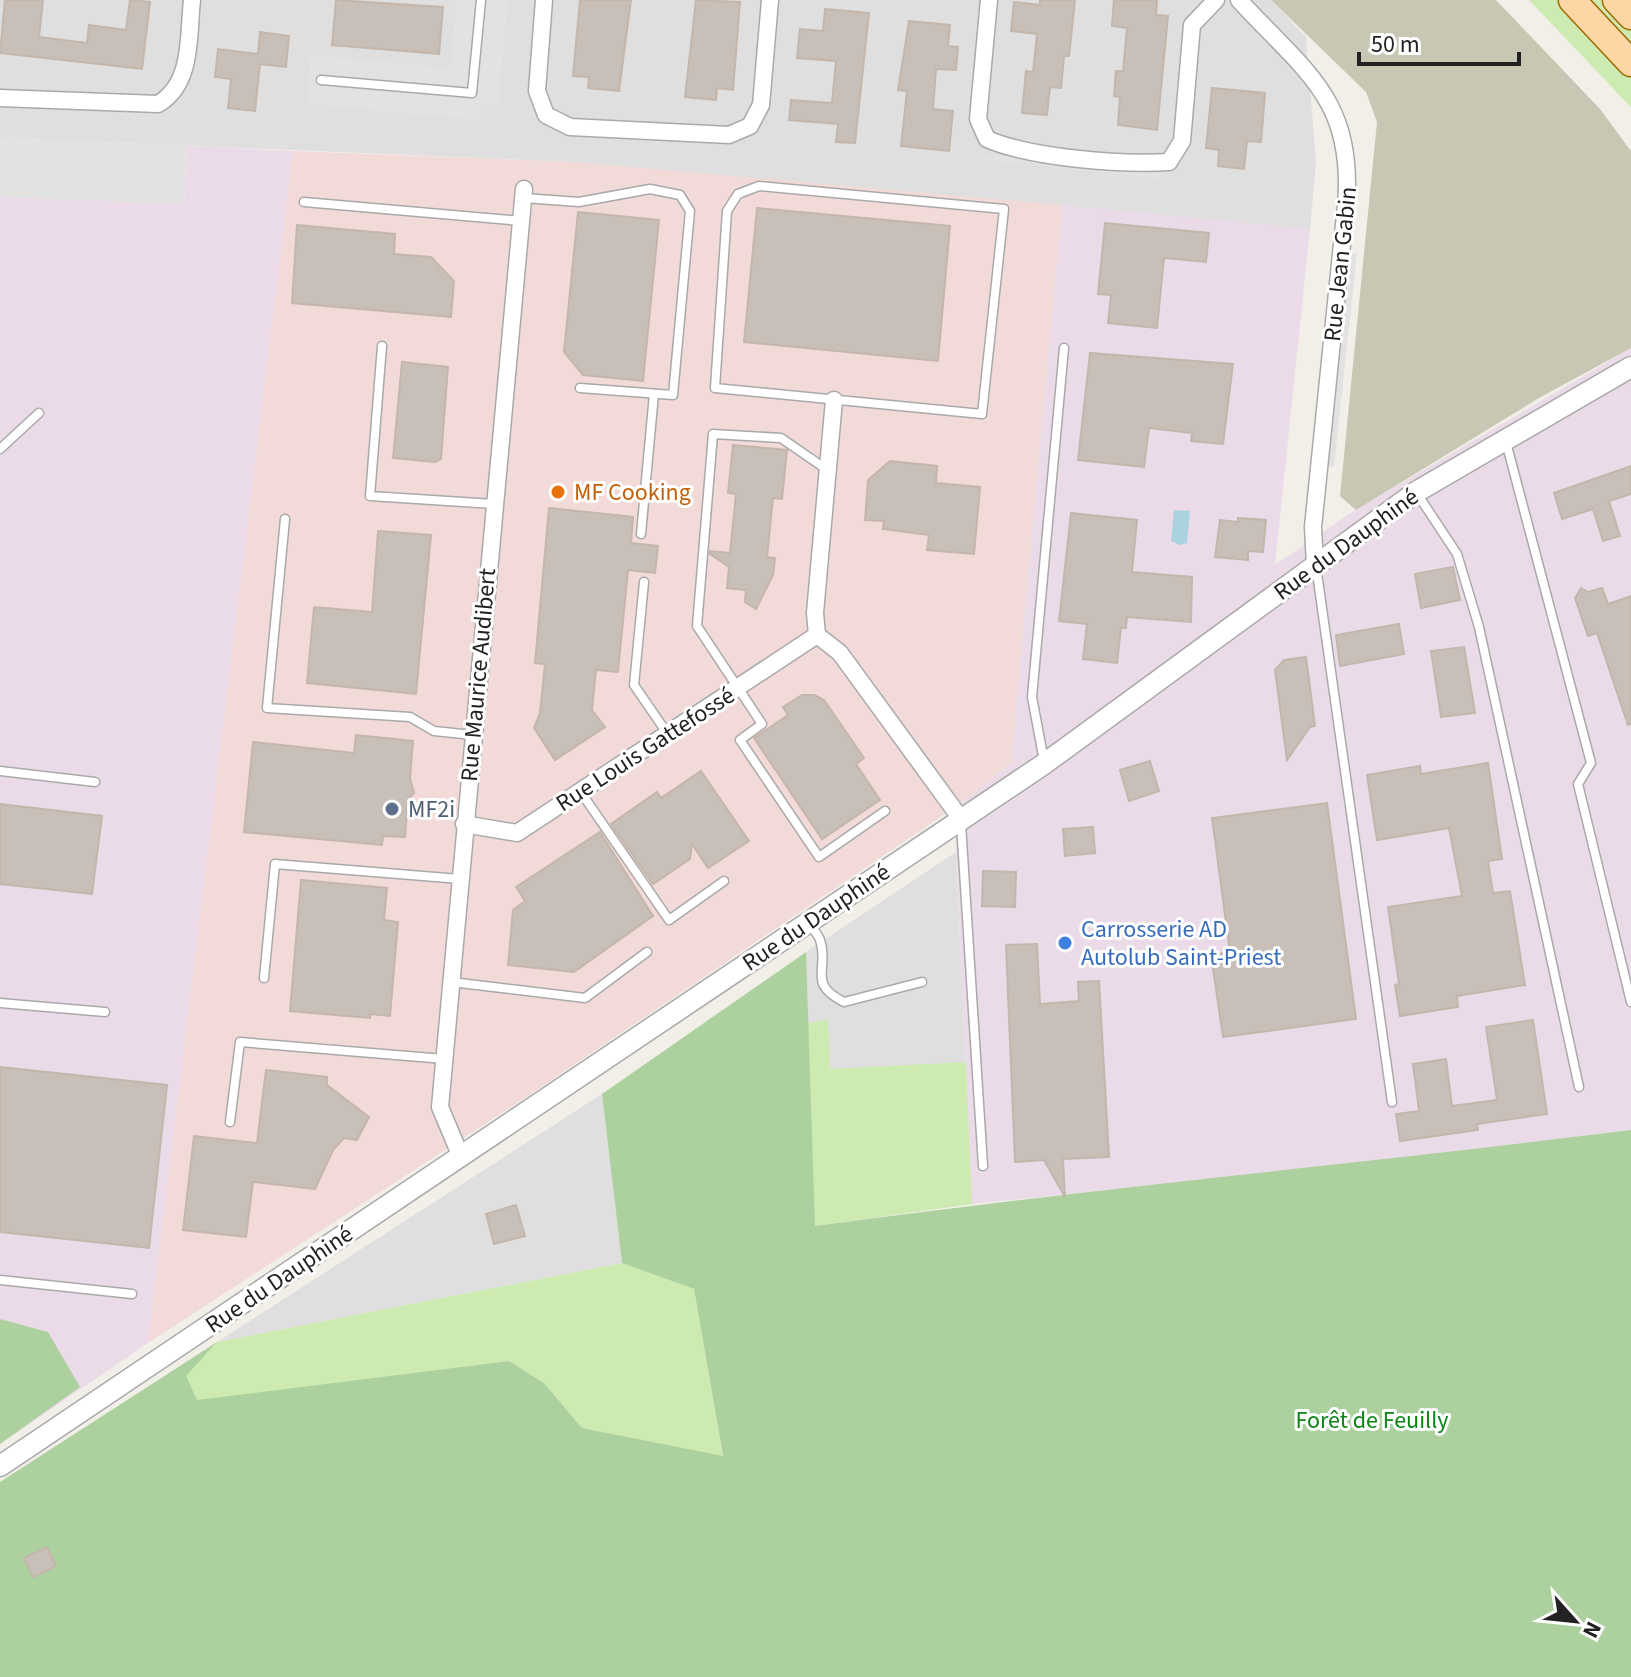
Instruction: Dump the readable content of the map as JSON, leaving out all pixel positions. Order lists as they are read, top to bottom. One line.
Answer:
{"streets":{"street":["Rue Jean Gabin","Rue du Dauphiné","Rue Maurice Audibert","Rue Louis Gattefossé"]},"crossings":[["Rue Jean Gabin","Rue du Dauphiné"],["Rue du Dauphiné","Rue Maurice Audibert"],["Rue Maurice Audibert","Rue Louis Gattefossé"]],"parks":["Forêt de Feuilly"],"places":["MF Cooking","MF2i","Carrosserie AD Autolub Saint-Priest"],"scale_bar":"50 m","north":"bottom right"}
